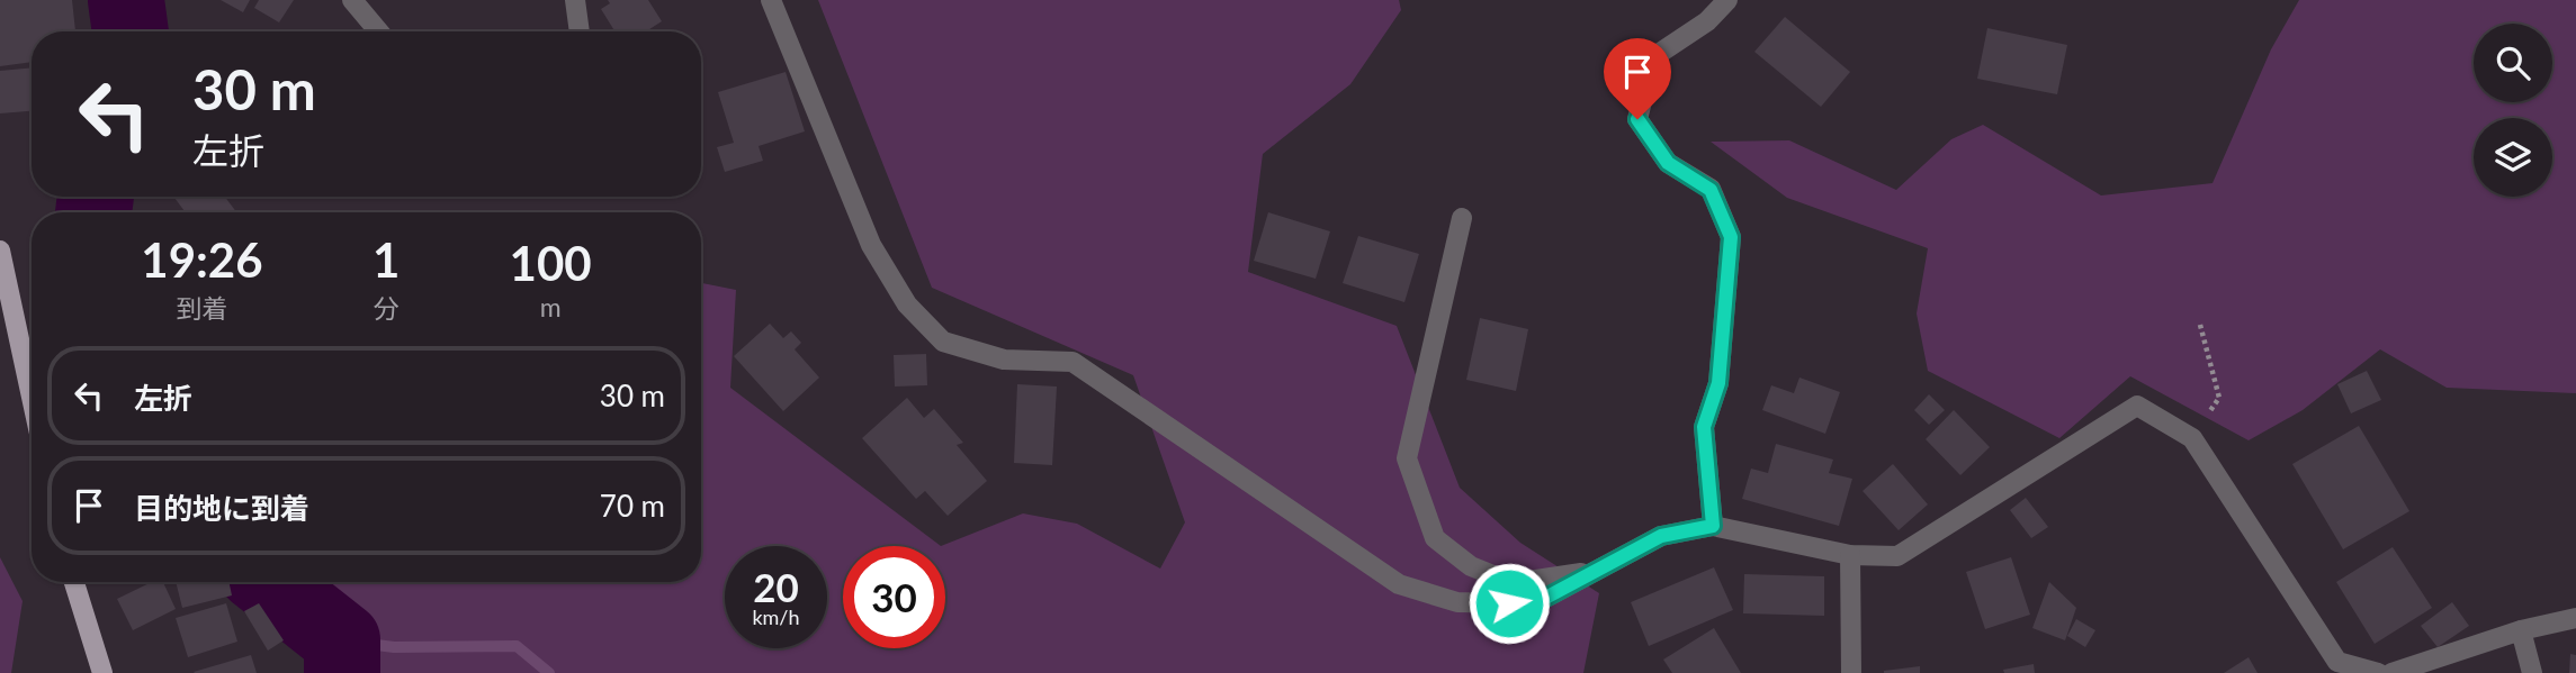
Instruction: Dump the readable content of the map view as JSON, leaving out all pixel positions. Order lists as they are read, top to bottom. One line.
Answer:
{"page":{"turn":["30 m","左折"],"eta":["19:26","到着","1","分","100","m"],"list":[{"name":"左折","value":"30 m"},{"name":"目的地に到着","value":"70 m"}],"speed":"20 km/h","limit":"30"}}
